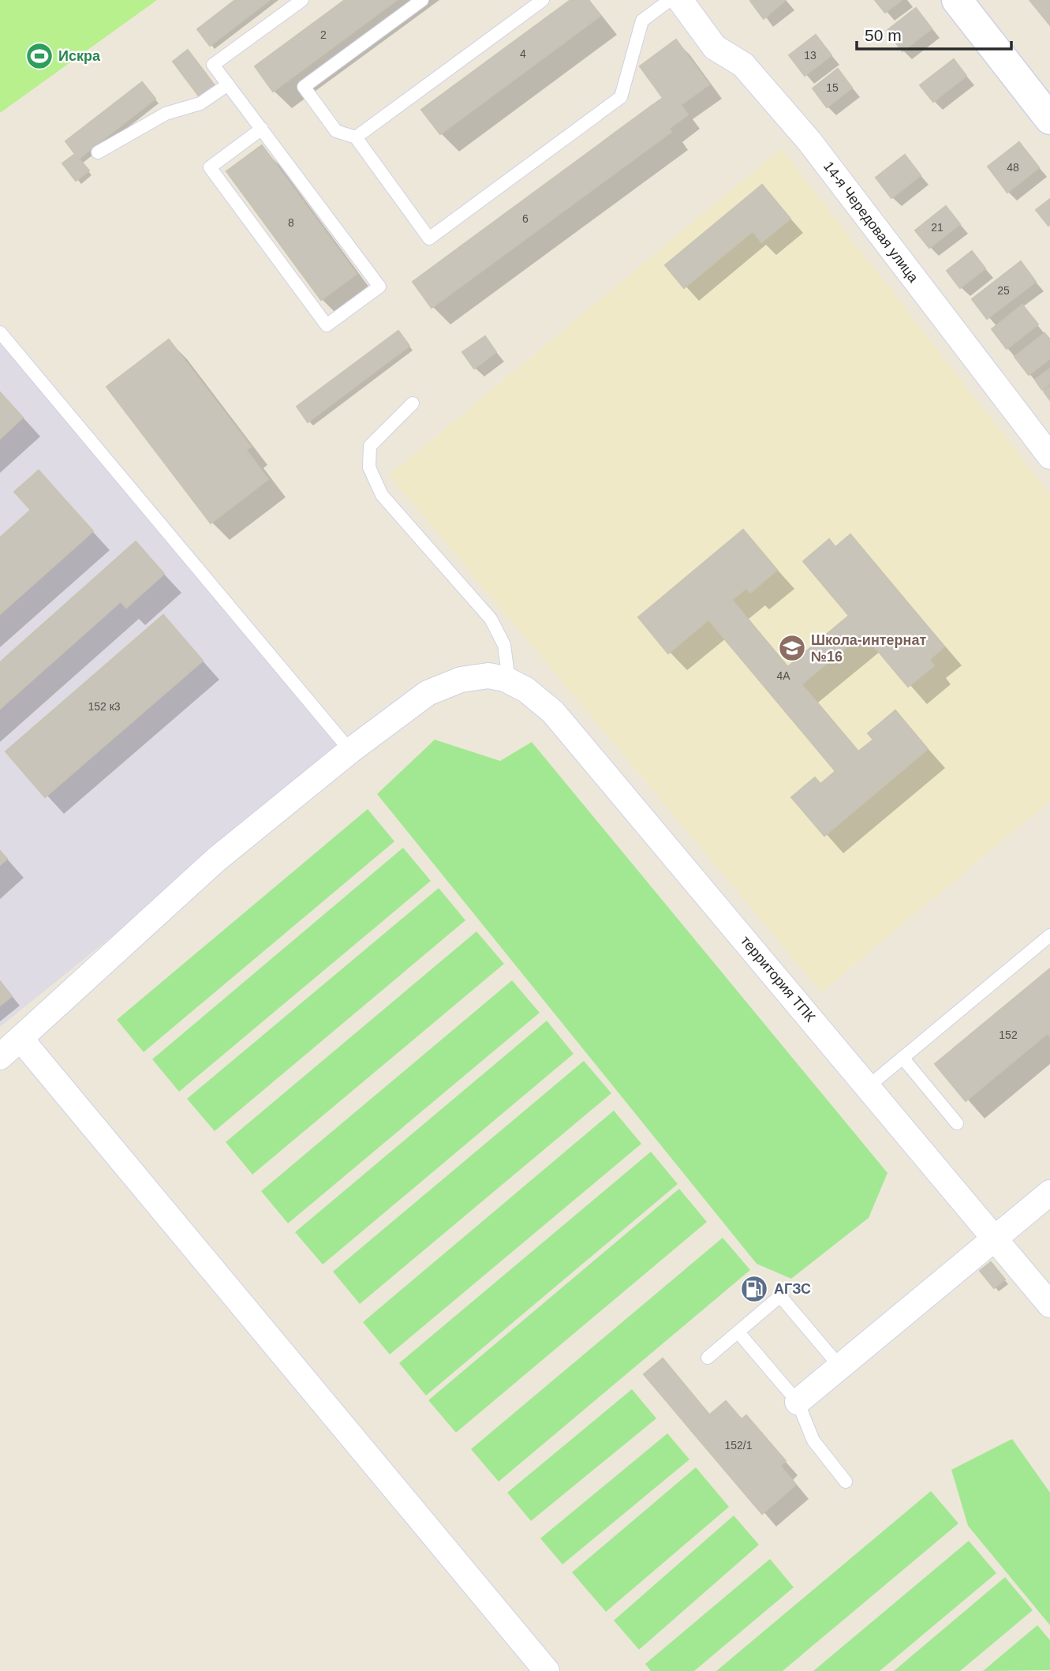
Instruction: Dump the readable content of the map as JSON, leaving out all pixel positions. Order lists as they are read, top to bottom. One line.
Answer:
{"streets":{"street":["14-я Чередовая улица","территория ТПК"]},"places":{"sports":["Искра"],"school or university":["Школа-интернат №16"],"fuel station":["АГЗС"]},"house_numbers":["2","4","13","15","48","6","8","21","25","4А","152 к3","152","152/1"],"scale_bar":"50 m"}
